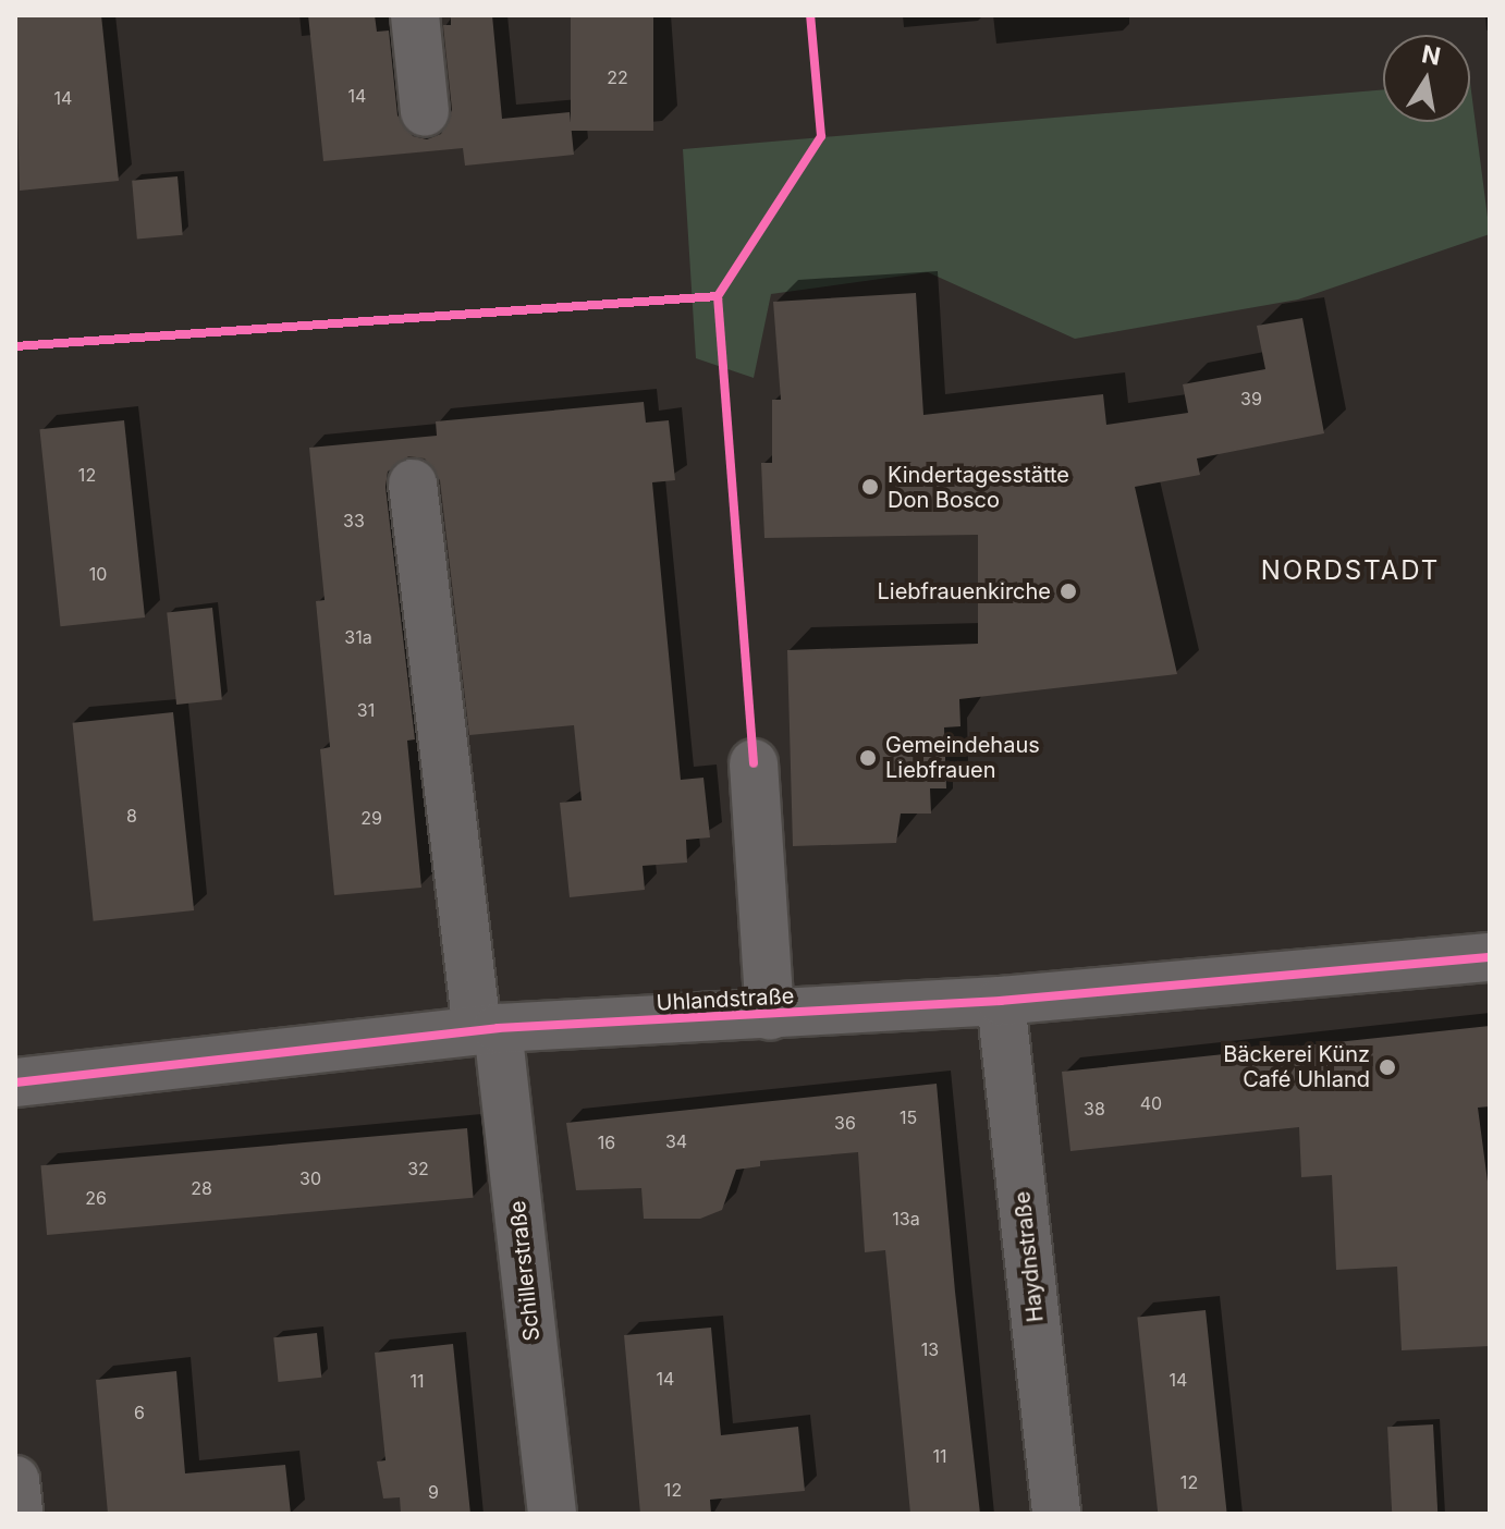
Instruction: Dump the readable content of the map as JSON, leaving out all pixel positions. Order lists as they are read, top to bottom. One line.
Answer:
{"streets":{"street":["Uhlandstraße","Haydnstraße","Schillerstraße"]},"crossings":[["Uhlandstraße","Haydnstraße"],["Uhlandstraße","Schillerstraße"]],"districts":["NORDSTADT"],"places":["Kindertagesstätte Don Bosco","Liebfrauenkirche","Gemeindehaus Liebfrauen","Bäckerei Künz Café Uhland"],"house_numbers":["22","14","14","39","12","33","10","31a","31","8","29","40","38","15","36","34","16","32","30","28","26","13a","13","14","14","11","6","11","12","12","9"],"north":"top"}
